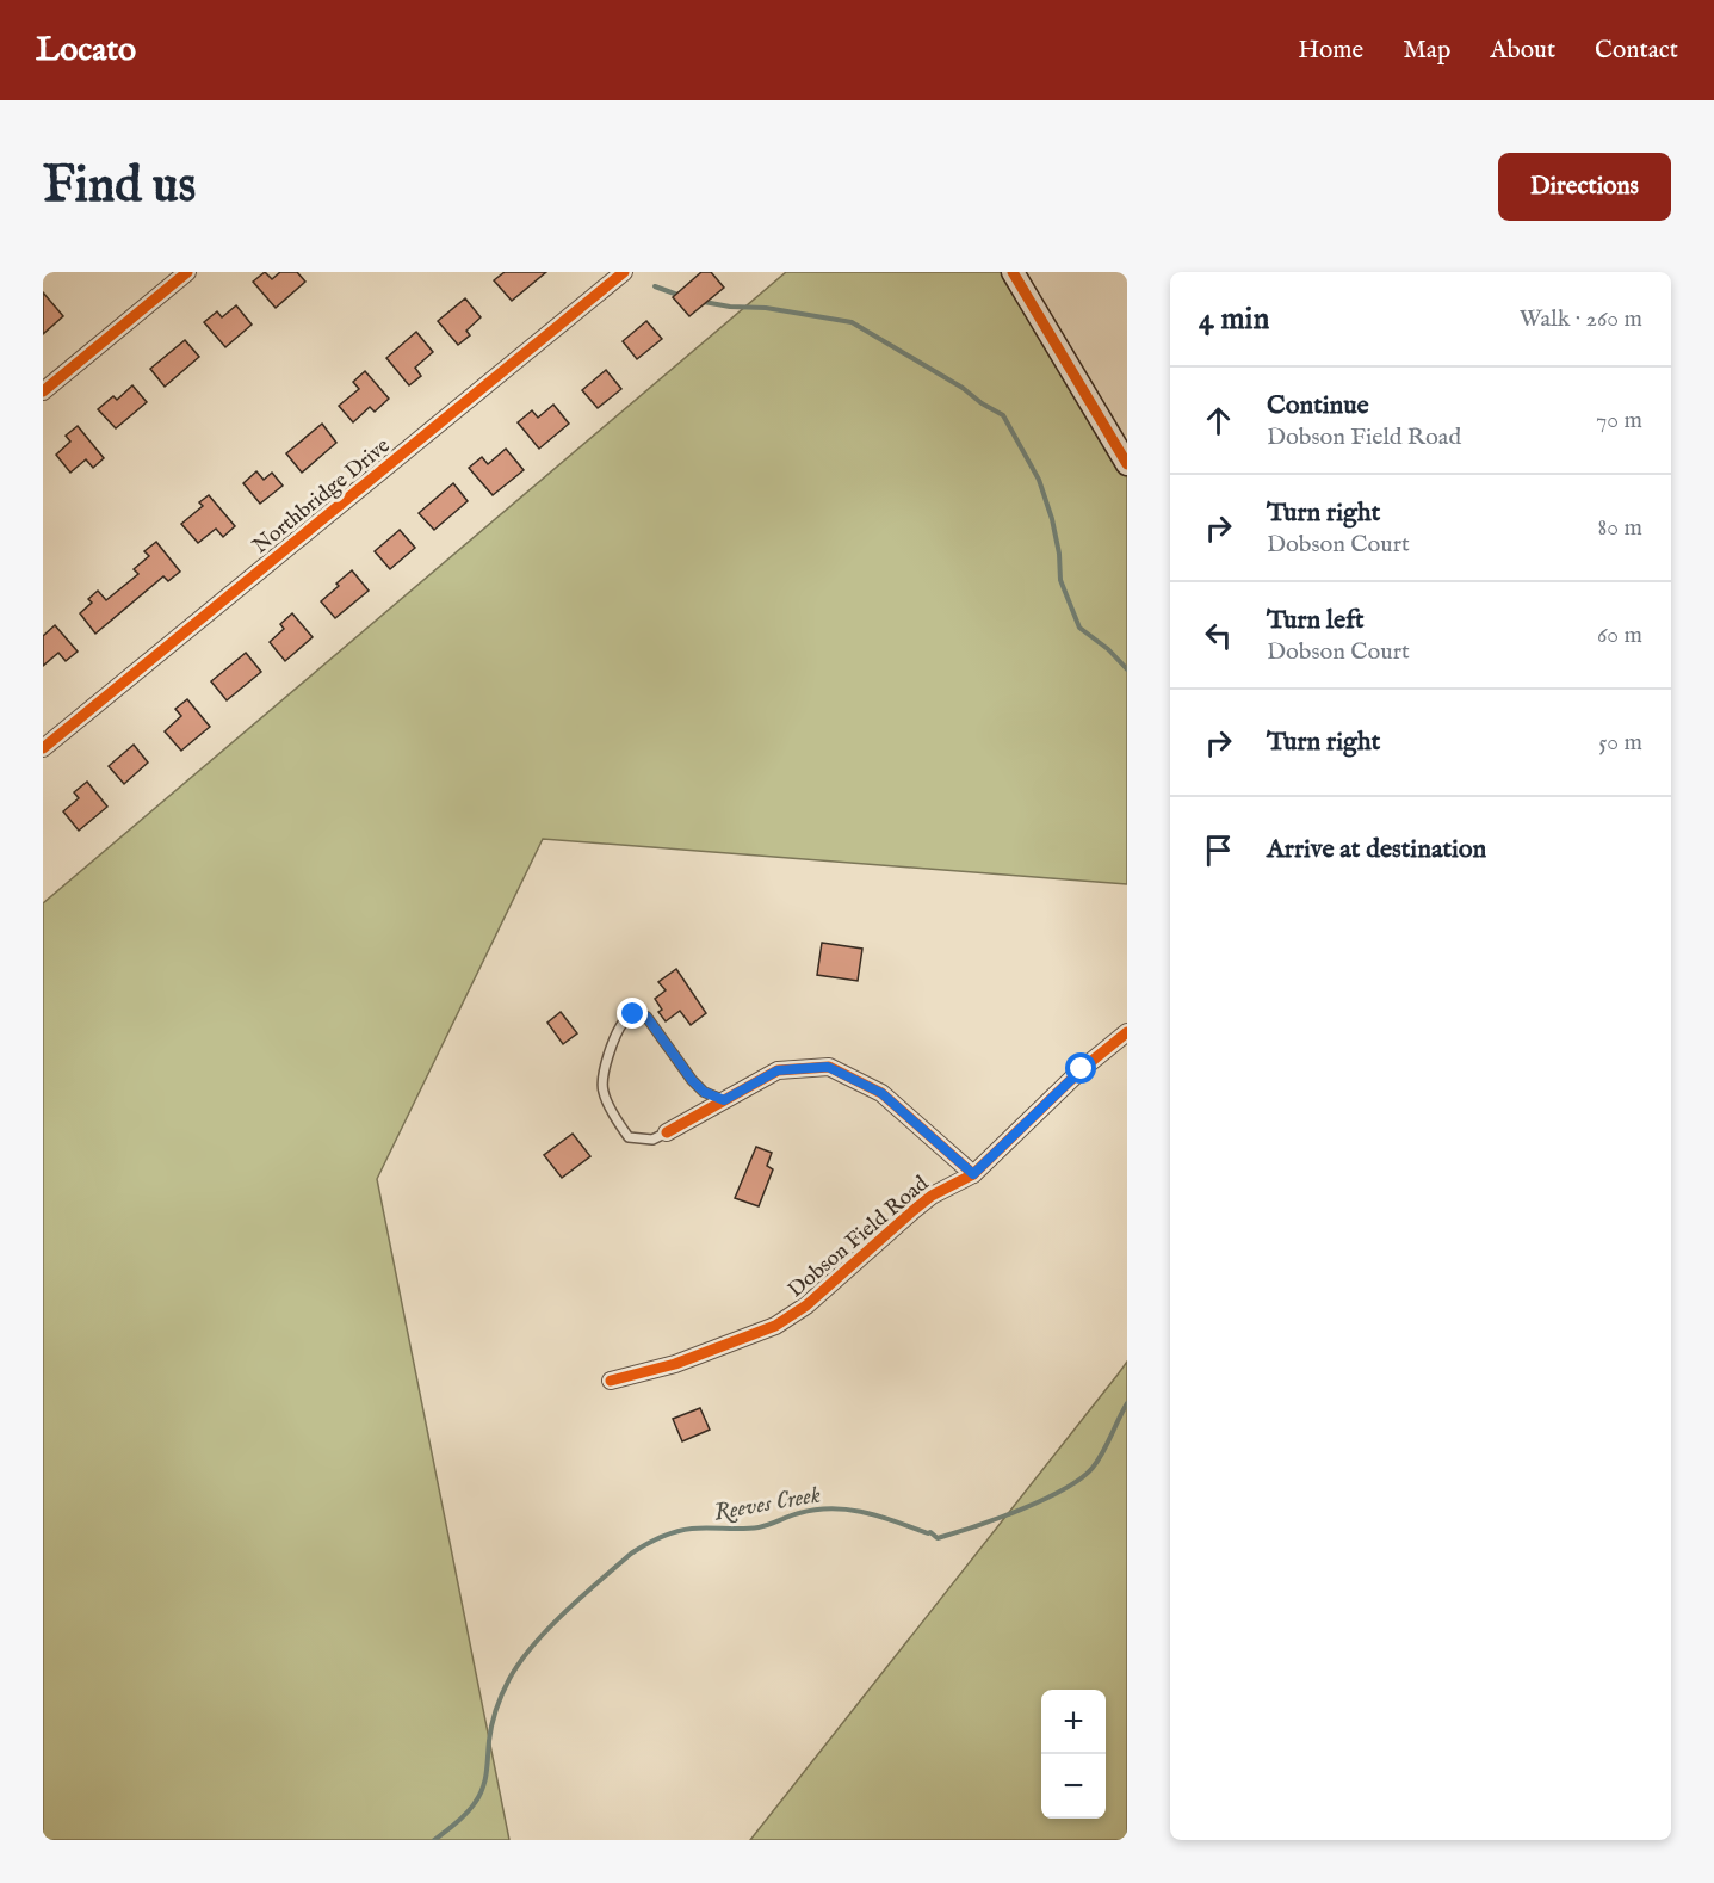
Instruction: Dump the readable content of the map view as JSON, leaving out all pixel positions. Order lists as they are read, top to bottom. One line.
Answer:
{"streets":{"street":["Northbridge Drive","Dobson Field Road"]},"water":["Reeves Creek"],"page":{"header":"Locato","nav":["Home","Map","About","Contact"],"buttons":"Directions","title":"Find us","heading":["4 min","Walk · 260 m"],"list":[["Continue","Dobson Field Road","70 m"],["Turn right","Dobson Court","80 m"],["Turn left","Dobson Court","60 m"],["Turn right","50 m"],"Arrive at destination"],"map_buttons":["+","−"]}}
